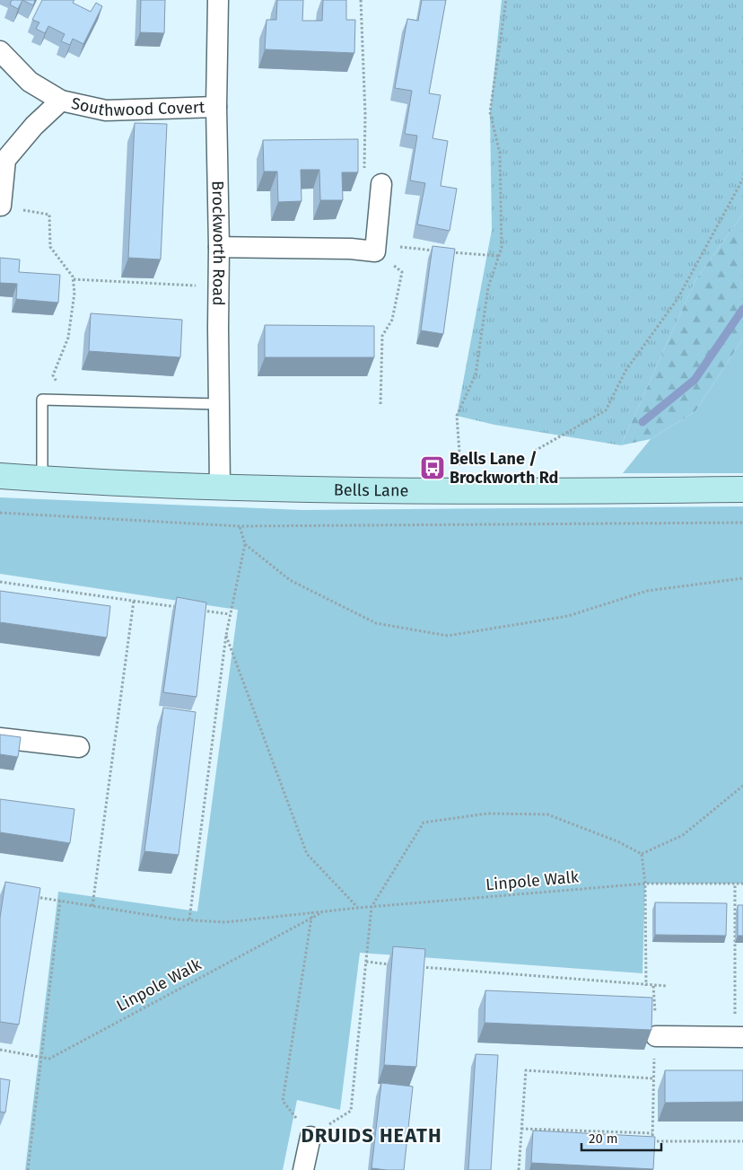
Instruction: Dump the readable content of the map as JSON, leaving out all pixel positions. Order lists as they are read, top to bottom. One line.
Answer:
{"streets":{"street":["Southwood Covert","Brockworth Road","Bells Lane"],"path":["Linpole Walk"]},"crossings":[["Southwood Covert","Brockworth Road"],["Brockworth Road","Bells Lane"]],"districts":["DRUIDS HEATH"],"places":{"bus stop":["Bells Lane / Brockworth Rd"]},"scale_bar":"20 m"}
